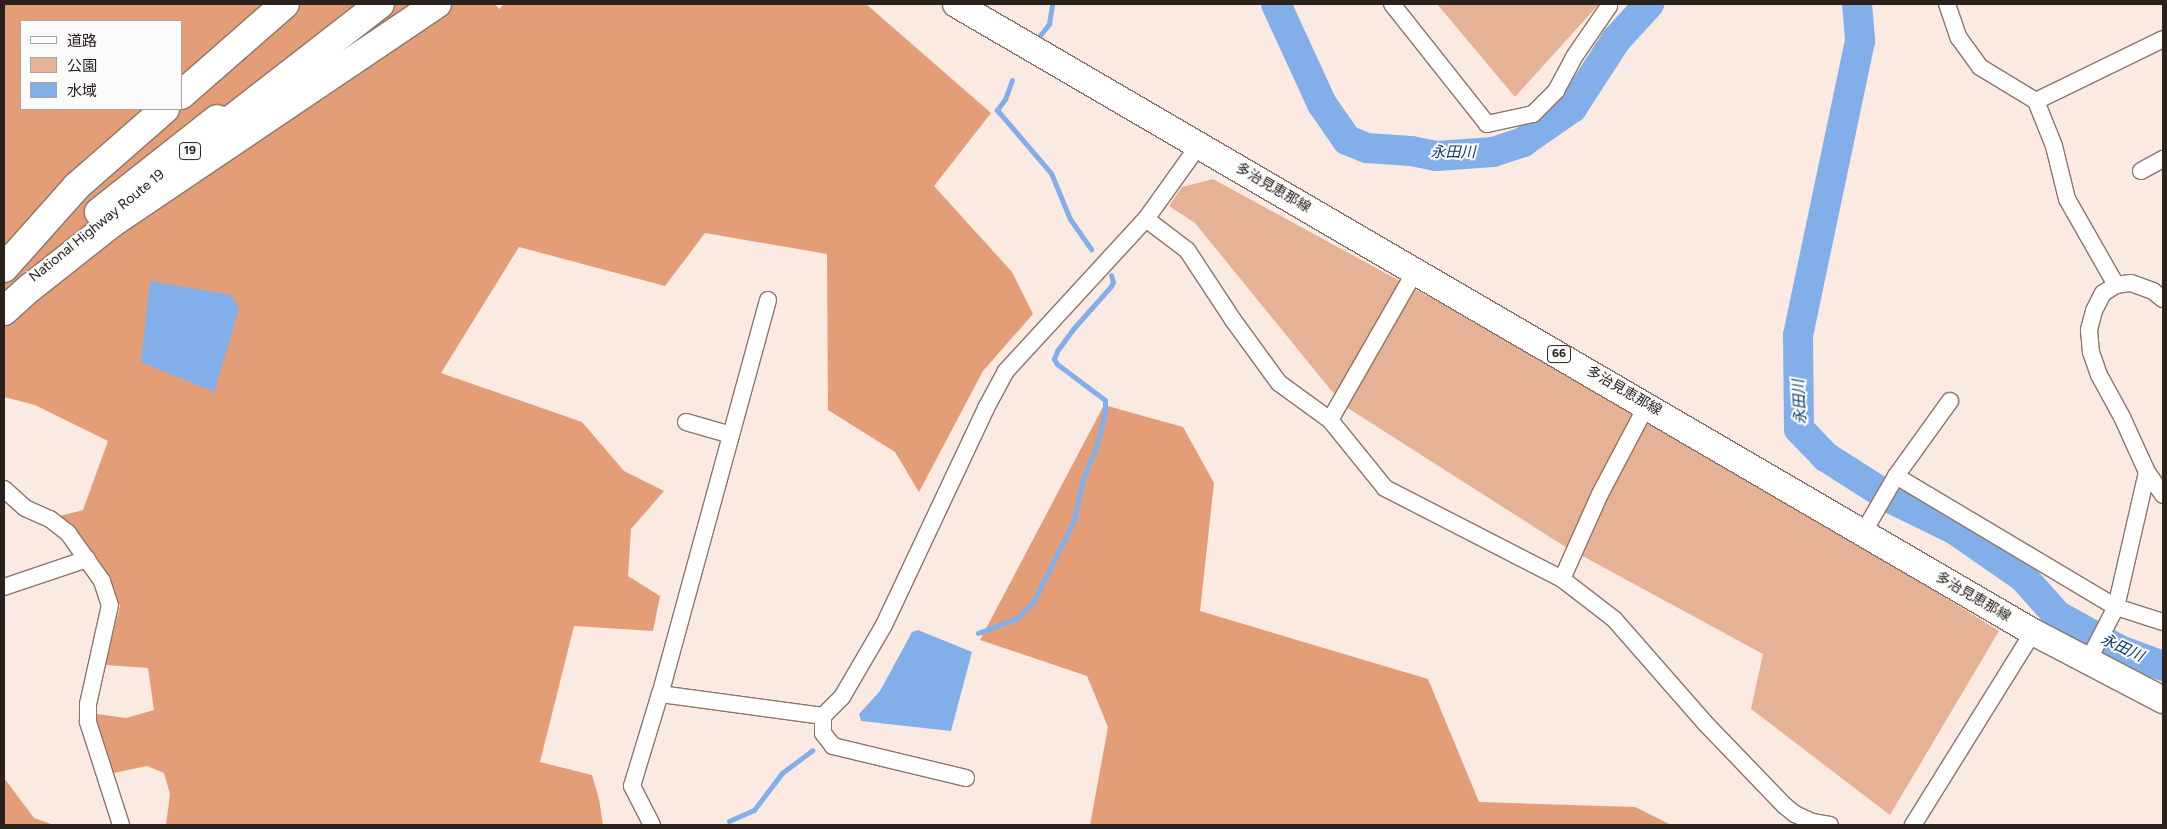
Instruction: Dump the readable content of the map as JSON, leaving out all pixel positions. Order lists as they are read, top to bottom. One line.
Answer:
{"streets":{"highway":["19","National Highway Route 19"],"main road":["多治見恵那線","66"]},"water":["永田川"],"legend":["道路","公園","水域"]}
